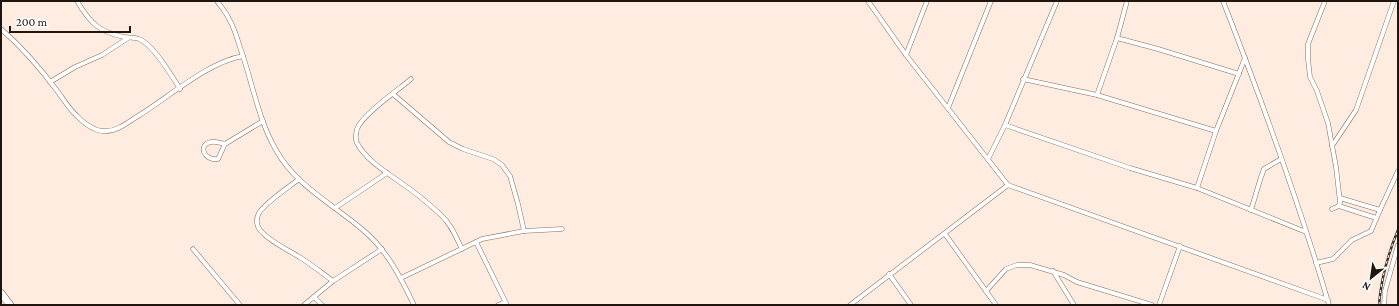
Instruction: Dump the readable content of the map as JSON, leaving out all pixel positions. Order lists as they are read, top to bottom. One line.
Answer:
{"scale_bar":"200 m","north":"bottom left"}
